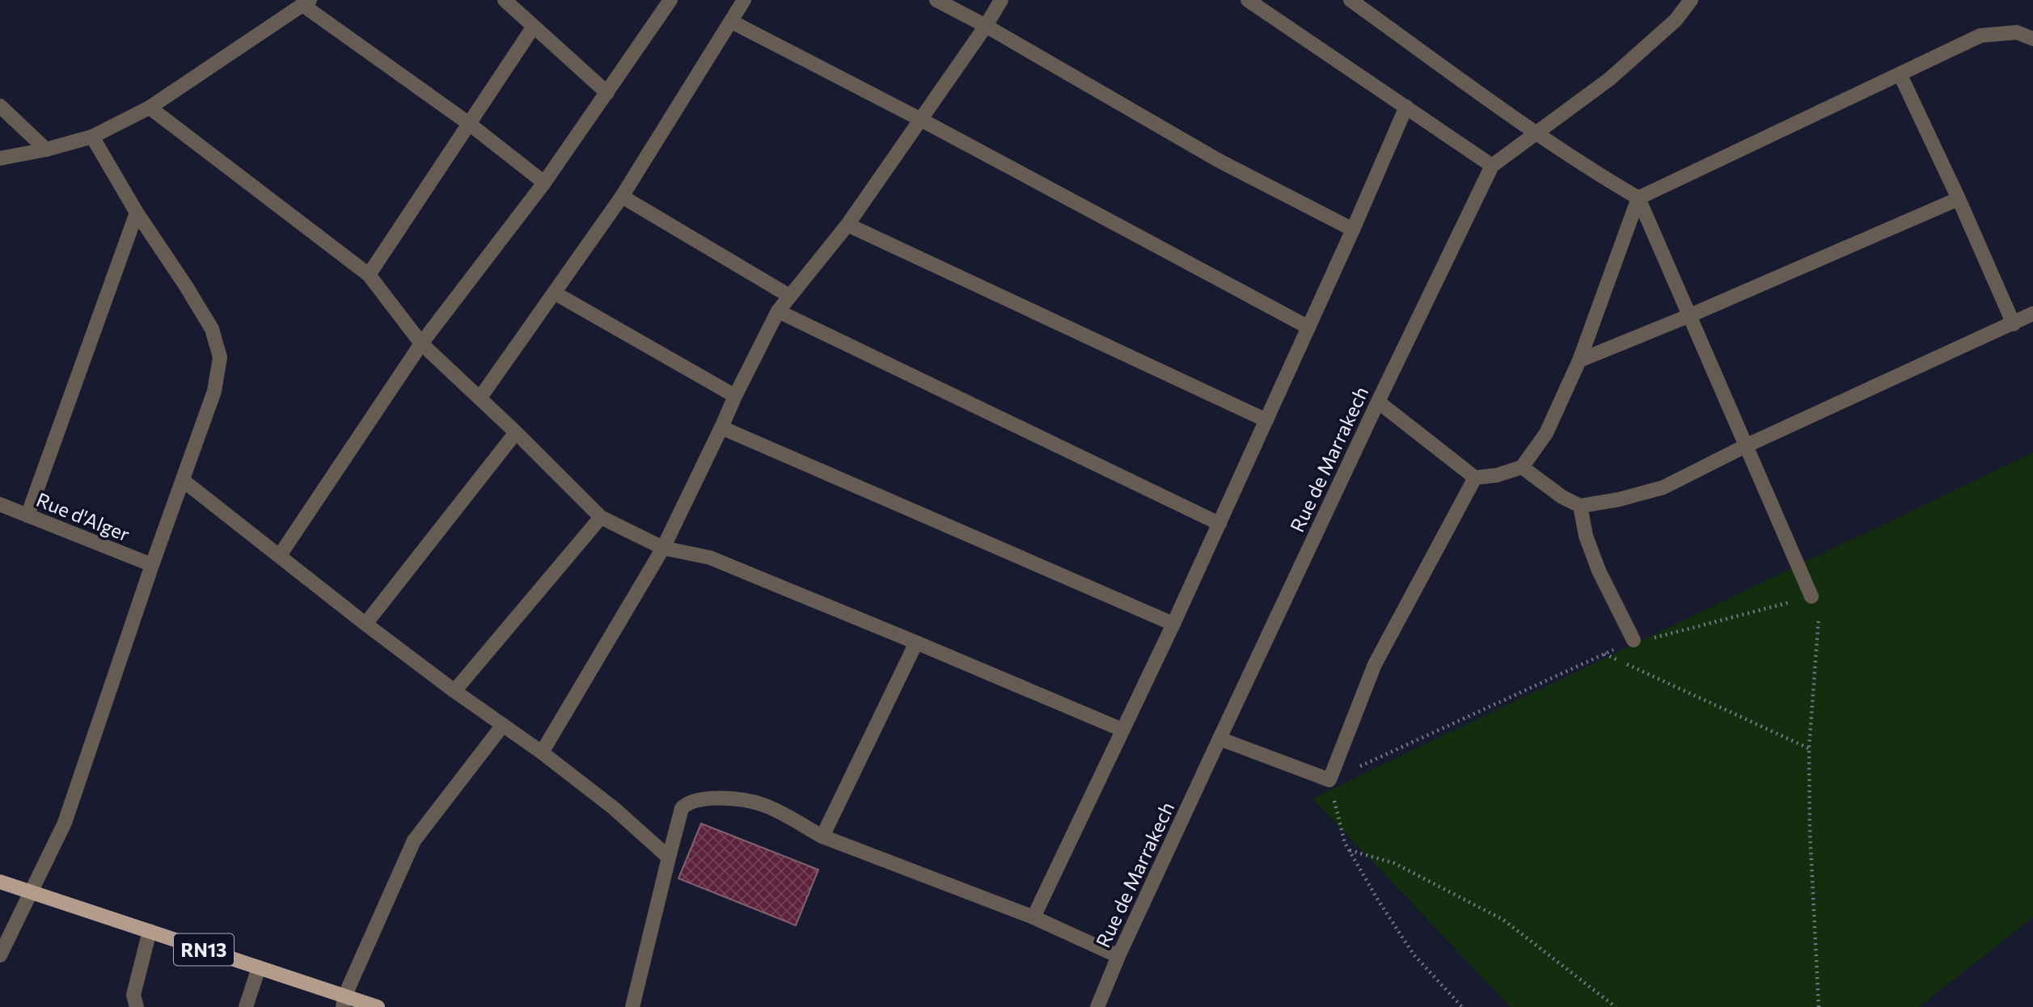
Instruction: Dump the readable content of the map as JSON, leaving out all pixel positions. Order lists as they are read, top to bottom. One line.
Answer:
{"streets":{"main road":["RN13"],"street":["Rue de Marrakech","Rue d'Alger"]}}
